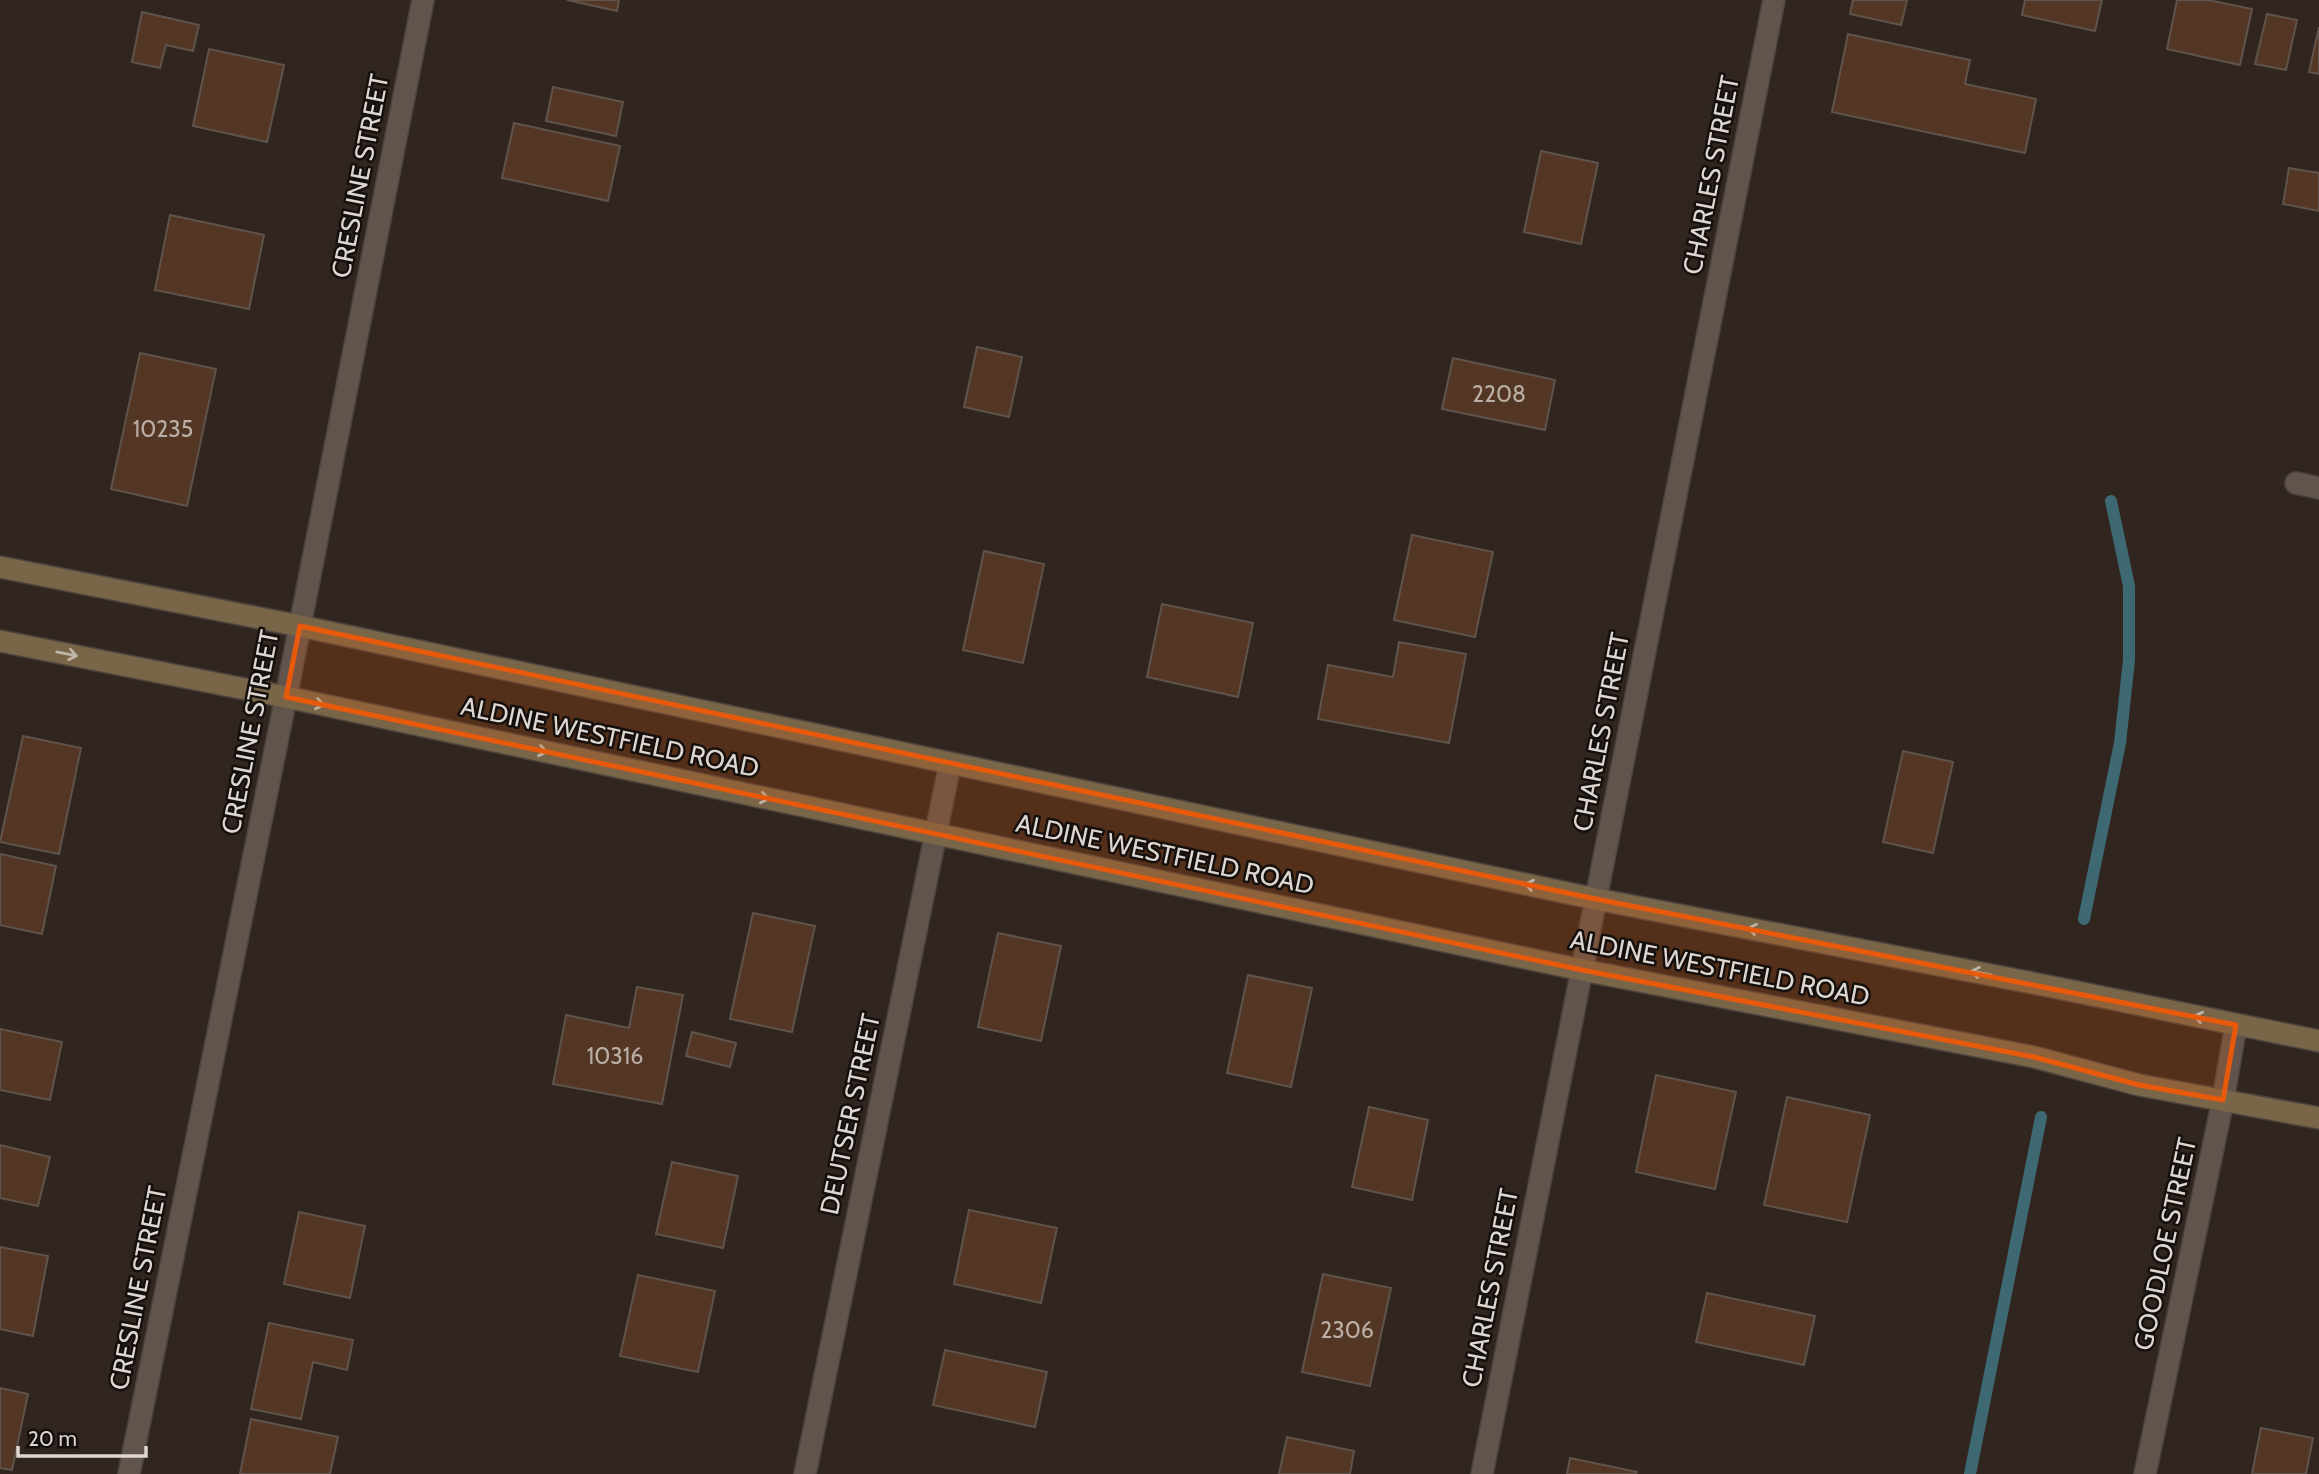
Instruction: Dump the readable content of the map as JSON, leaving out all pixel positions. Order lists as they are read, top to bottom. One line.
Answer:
{"streets":{"main road":["ALDINE WESTFIELD ROAD"],"street":["CHARLES STREET","CRESLINE STREET","DEUTSER STREET","GOODLOE STREET"]},"crossings":[["CHARLES STREET","ALDINE WESTFIELD ROAD"],["CRESLINE STREET","ALDINE WESTFIELD ROAD"],["ALDINE WESTFIELD ROAD","DEUTSER STREET"],["ALDINE WESTFIELD ROAD","GOODLOE STREET"]],"house_numbers":["2208","10235","10316","2306"],"scale_bar":"20 m"}
